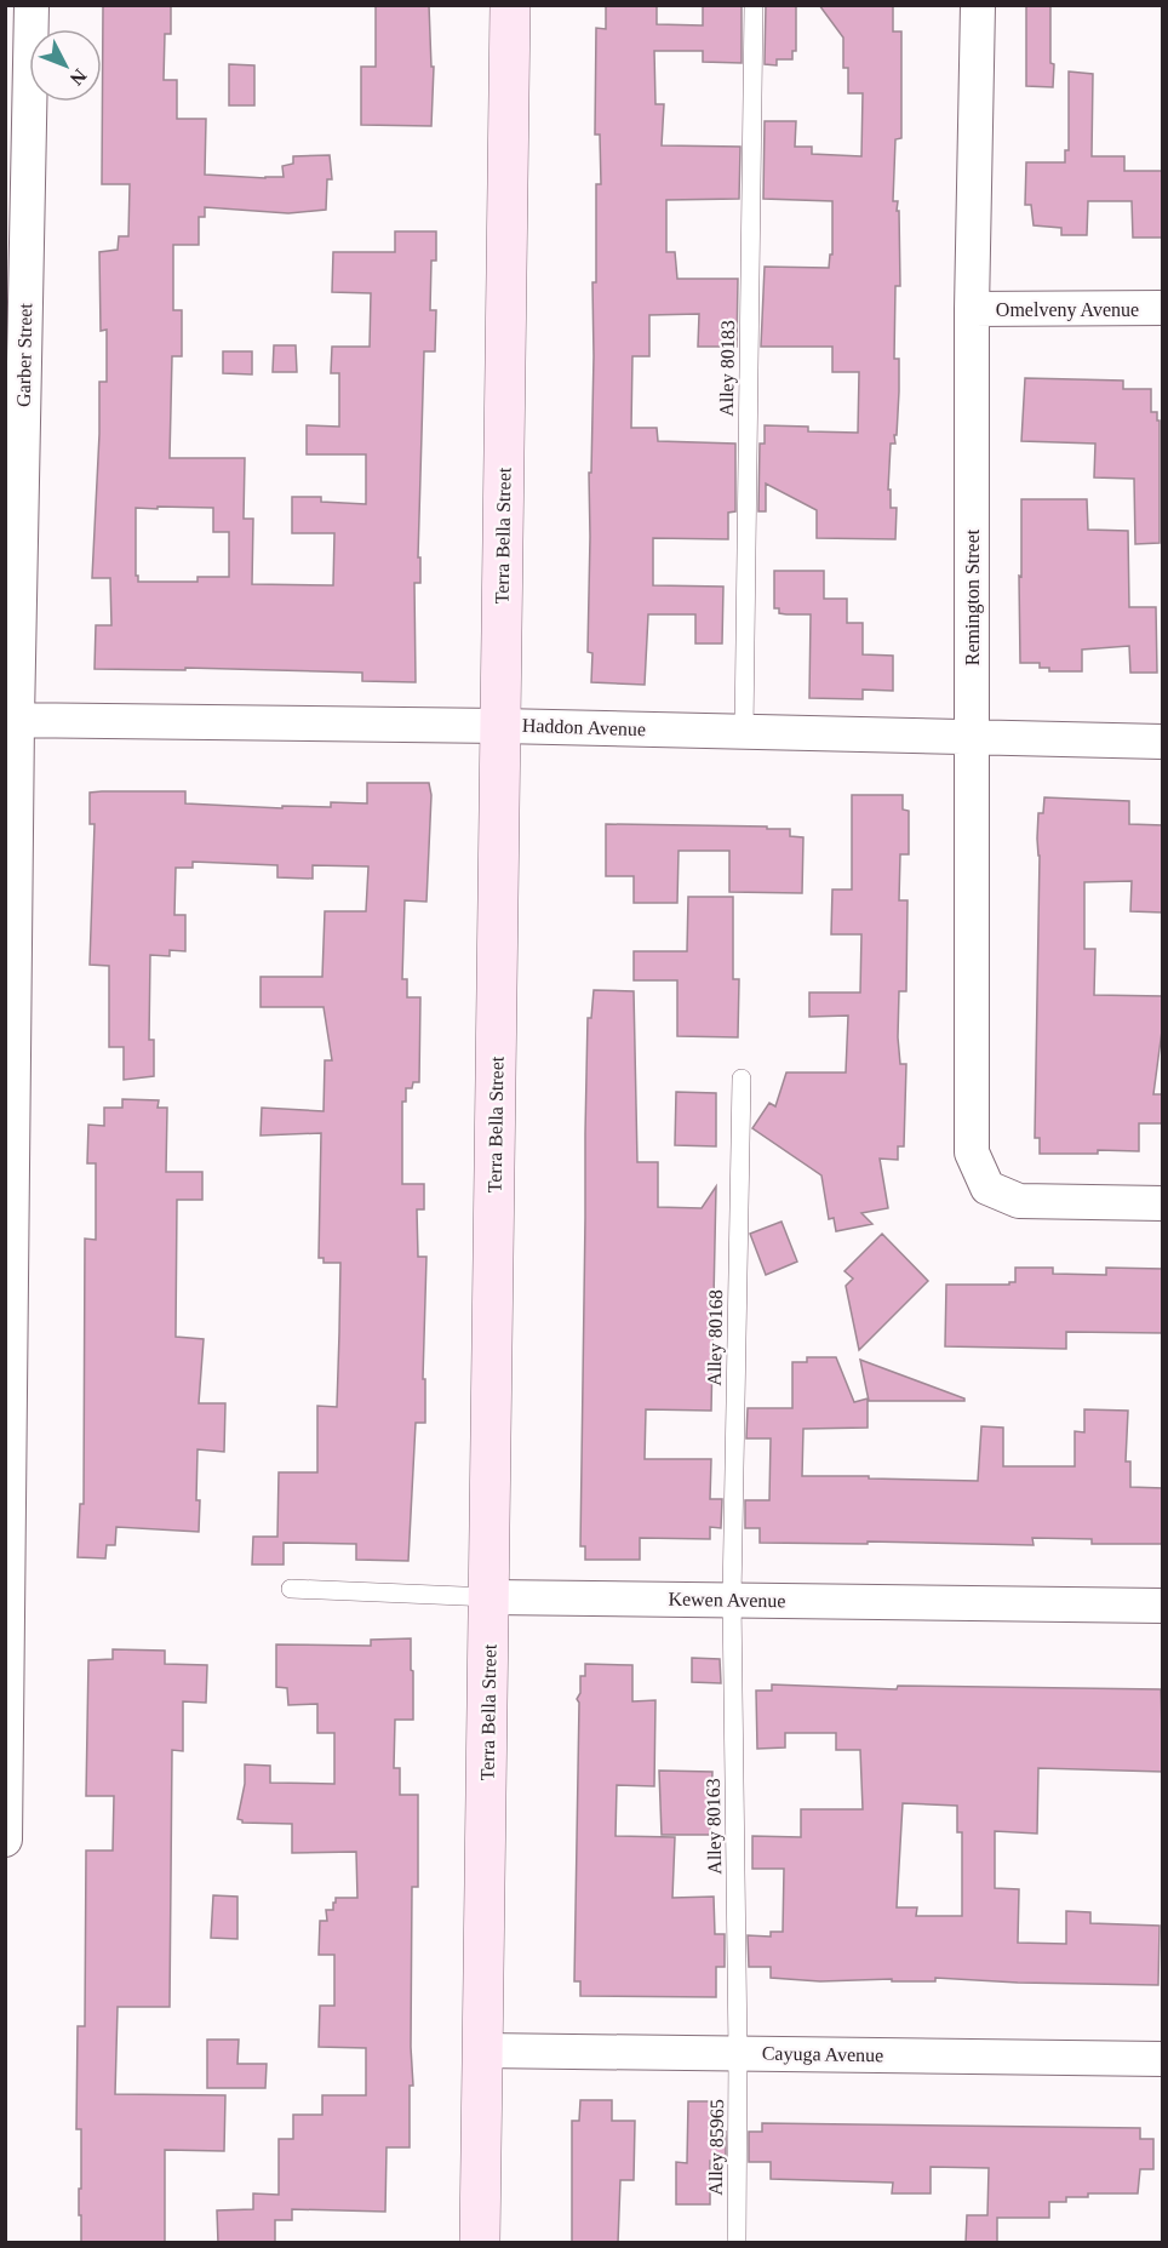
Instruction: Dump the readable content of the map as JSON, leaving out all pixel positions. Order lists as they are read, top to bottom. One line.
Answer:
{"streets":{"main road":["Terra Bella Street"],"street":["Omelveny Avenue","Garber Street","Remington Street","Haddon Avenue","Kewen Avenue","Cayuga Avenue"],"lane":["Alley 80183","Alley 80168","Alley 80163","Alley 85965"]},"crossings":[["Omelveny Avenue","Remington Street"],["Garber Street","Haddon Avenue"],["Alley 80183","Haddon Avenue"],["Terra Bella Street","Haddon Avenue"],["Terra Bella Street","Kewen Avenue"],["Terra Bella Street","Cayuga Avenue"],["Remington Street","Haddon Avenue"],["Alley 80168","Kewen Avenue"],["Alley 80168","Alley 80163"],["Kewen Avenue","Alley 80163"],["Alley 80163","Cayuga Avenue"],["Alley 80163","Alley 85965"],["Cayuga Avenue","Alley 85965"]],"north":"bottom right"}
